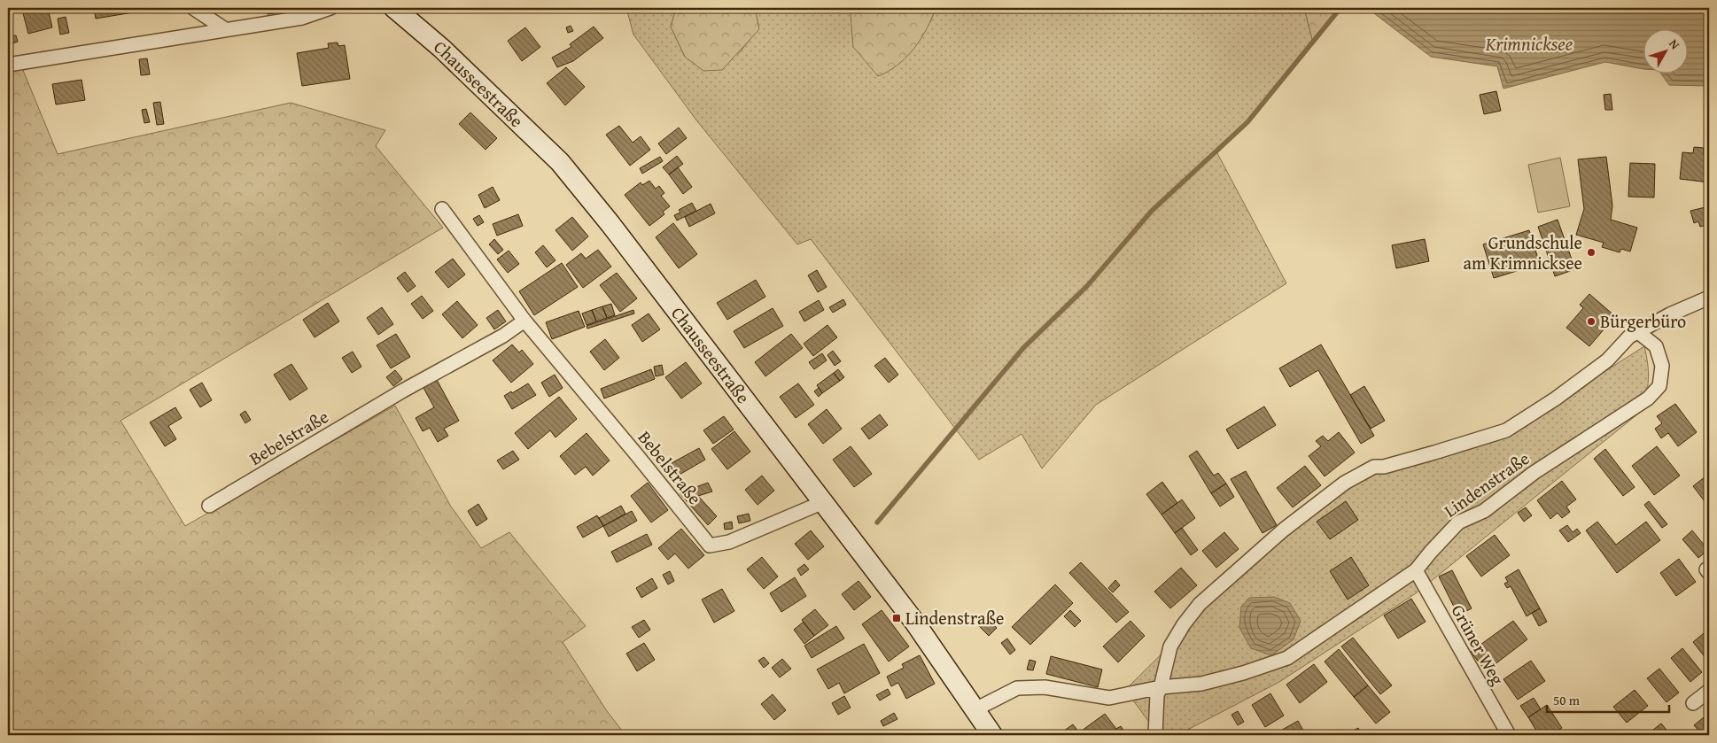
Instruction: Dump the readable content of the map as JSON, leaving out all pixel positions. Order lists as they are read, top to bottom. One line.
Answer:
{"streets":{"main road":["Chausseestraße"],"street":["Bebelstraße","Lindenstraße","Grüner Weg"]},"crossings":[["Chausseestraße","Bebelstraße"],["Chausseestraße","Lindenstraße"],["Lindenstraße","Grüner Weg"]],"water":["Krimnicksee"],"places":{"other":["Grundschule am Krimnicksee","Bürgerbüro"],"transit":["Lindenstraße"]},"scale_bar":"50 m","north":"top right"}
